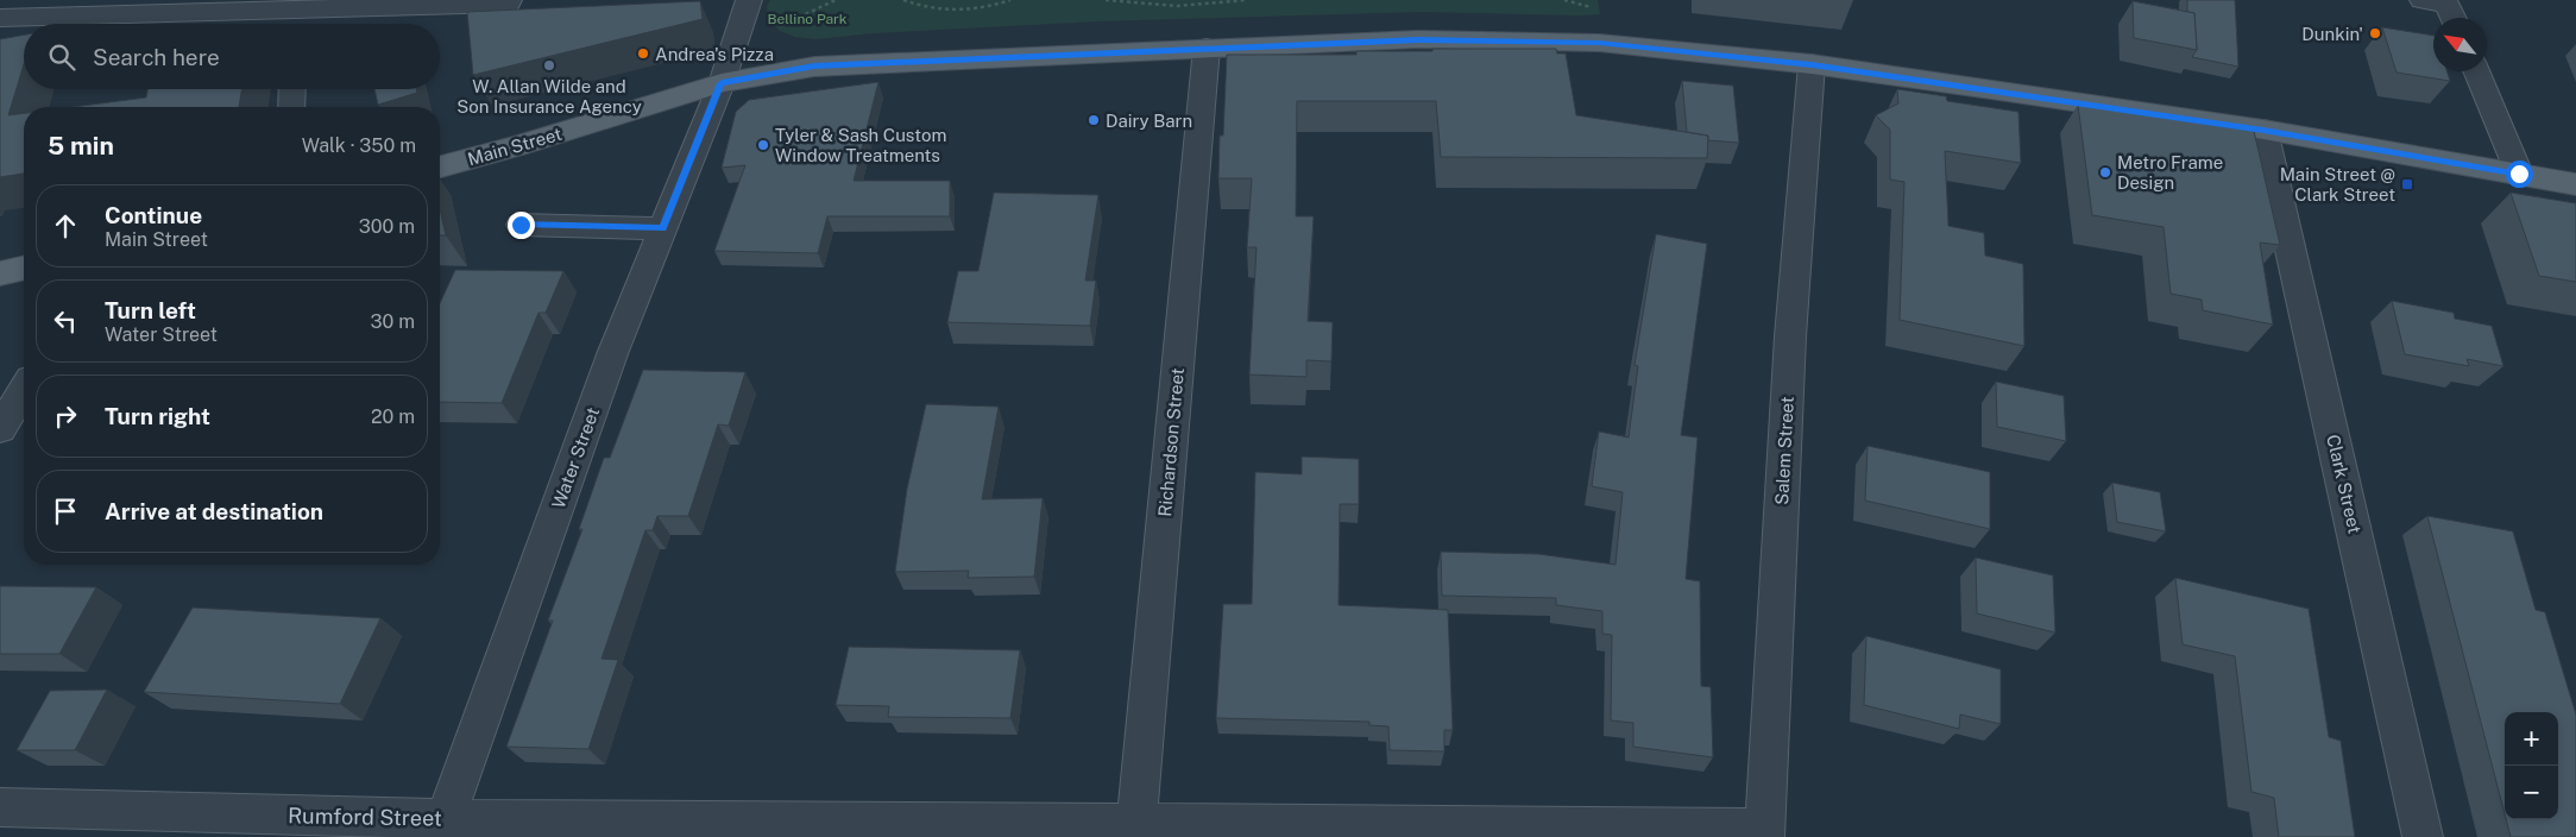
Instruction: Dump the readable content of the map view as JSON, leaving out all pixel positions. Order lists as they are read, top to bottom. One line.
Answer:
{"streets":{"main road":["Main Street"],"street":["Richardson Street","Salem Street","Water Street","Clark Street","Rumford Street"]},"crossings":[["Main Street","Richardson Street"],["Main Street","Salem Street"],["Main Street","Water Street"],["Main Street","Clark Street"],["Richardson Street","Rumford Street"],["Salem Street","Rumford Street"],["Water Street","Rumford Street"]],"parks":["Bellino Park"],"places":{"other":["Dunkin'","Andrea's Pizza","W. Allan Wilde and Son Insurance Agency","Dairy Barn","Tyler & Sash Custom Window Treatments","Metro Frame Design"],"transit":["Main Street @ Clark Street"]},"north":"top left","page":{"search":"Search here","heading":["5 min","Walk · 350 m"],"list":[["Continue","Main Street","300 m"],["Turn left","Water Street","30 m"],["Turn right","20 m"],"Arrive at destination"],"map_buttons":["+","−"]}}
